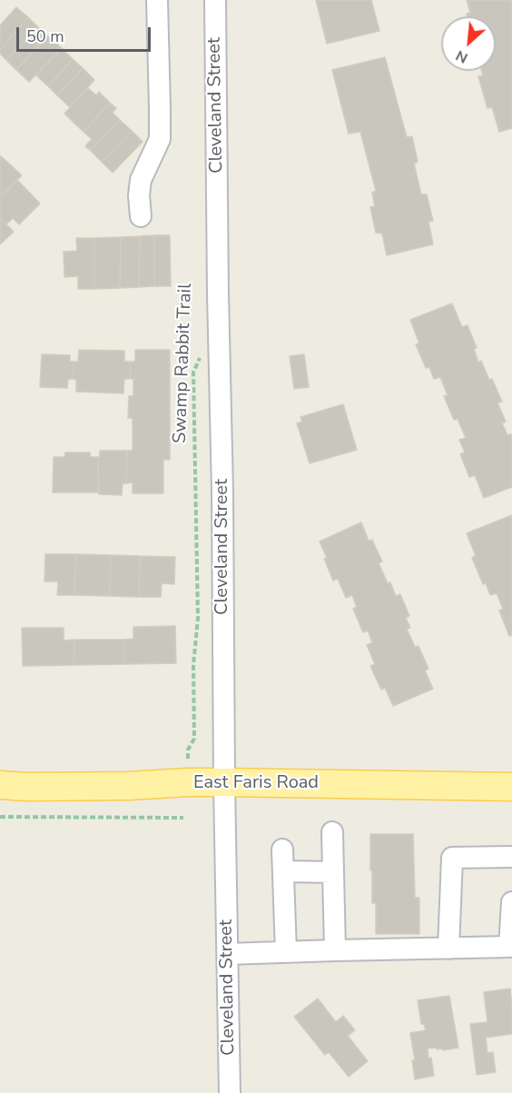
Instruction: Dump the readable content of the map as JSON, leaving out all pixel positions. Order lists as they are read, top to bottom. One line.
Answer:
{"streets":{"main road":["East Faris Road"],"street":["Cleveland Street"],"path":["Swamp Rabbit Trail"]},"crossings":[["Cleveland Street","East Faris Road"]],"scale_bar":"50 m","north":"bottom left"}
